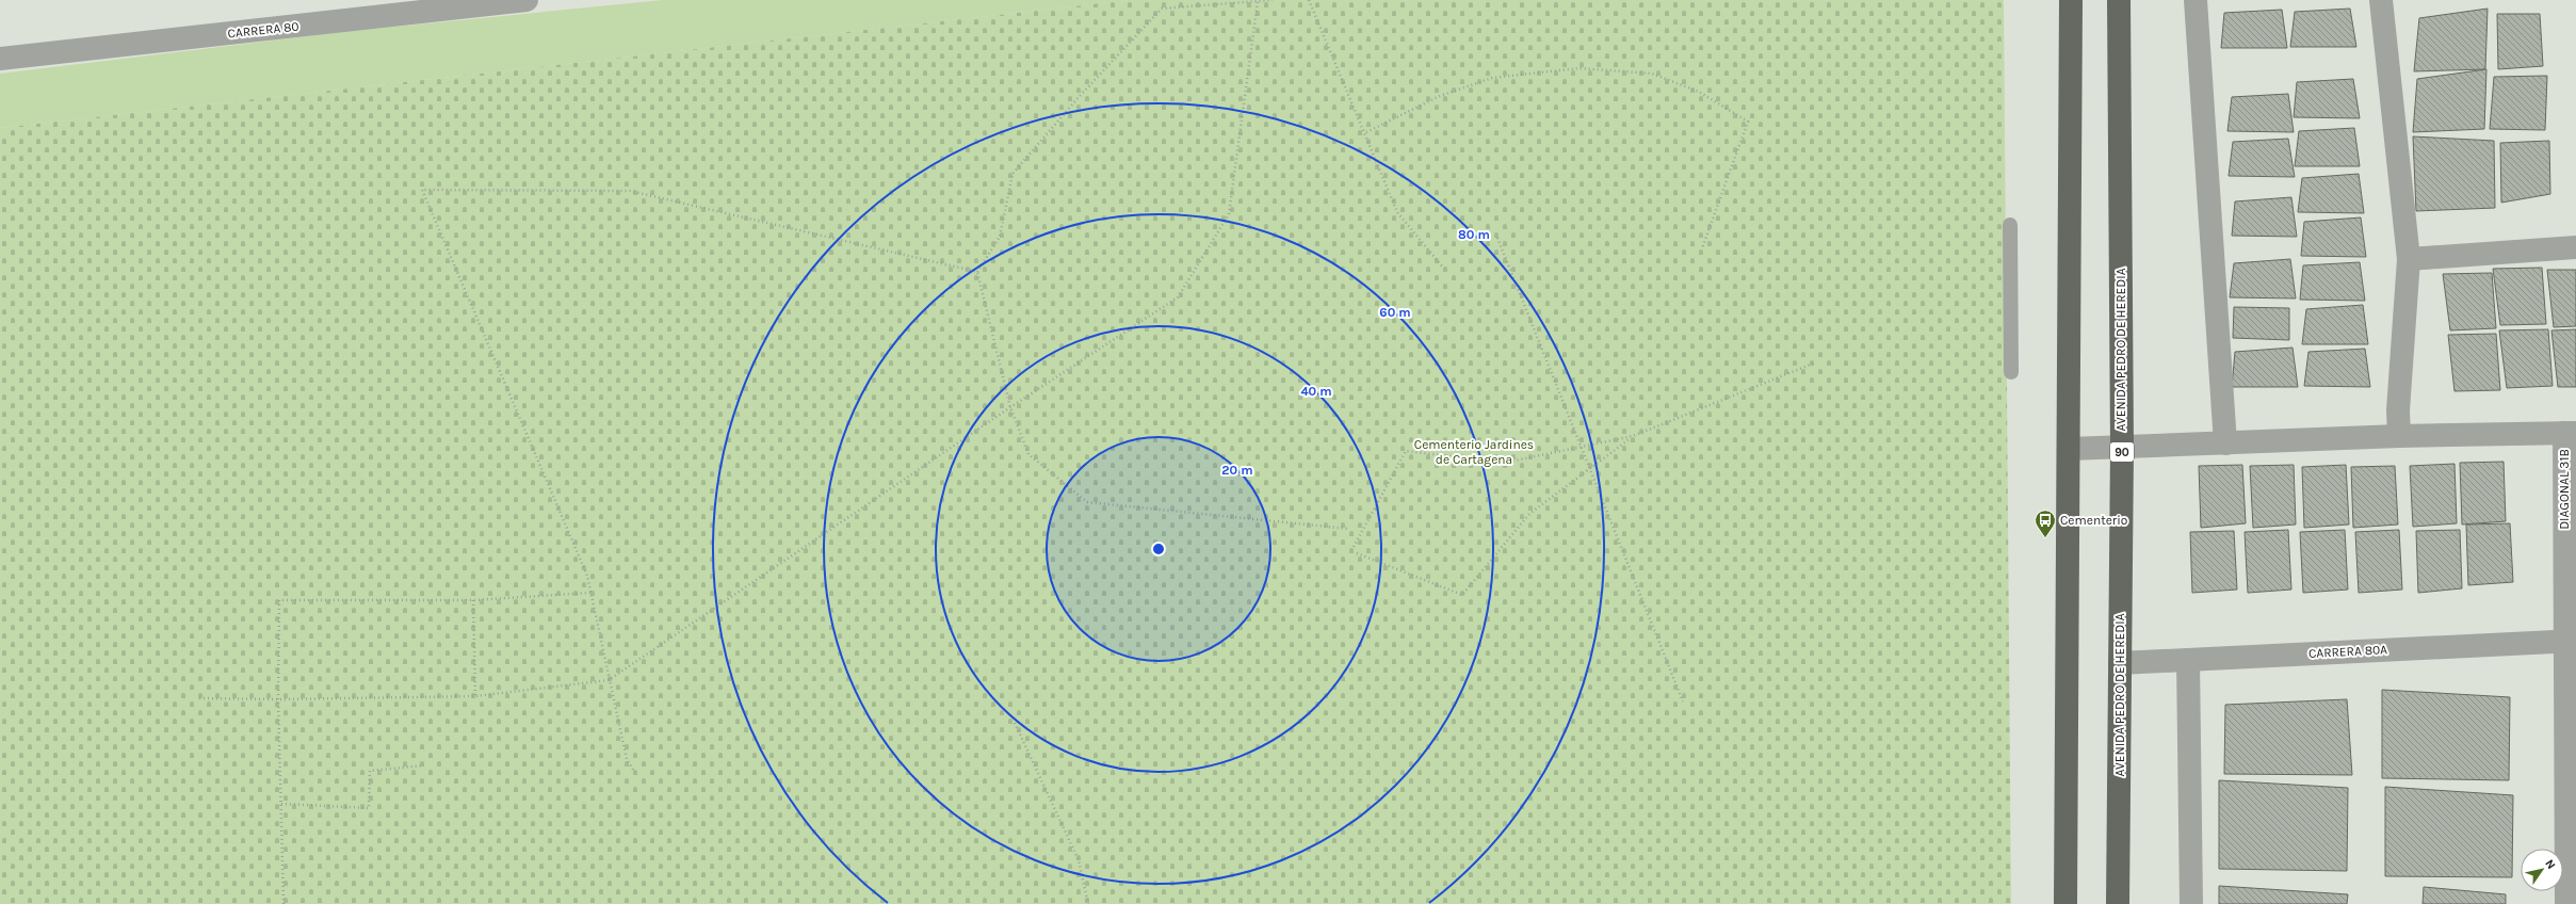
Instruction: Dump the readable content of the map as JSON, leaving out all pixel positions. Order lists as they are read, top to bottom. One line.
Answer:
{"streets":{"highway":["AVENIDA PEDRO DE HEREDIA","90"],"street":["CARRERA 80","DIAGONAL 31B","CARRERA 80A"]},"crossings":[["AVENIDA PEDRO DE HEREDIA","CARRERA 80A"],["DIAGONAL 31B","CARRERA 80A"]],"parks":["Cementerio Jardines de Cartagena"],"places":{"bus stop":["Cementerio"]},"north":"top right","rings":["80 m","60 m","40 m","20 m"]}
